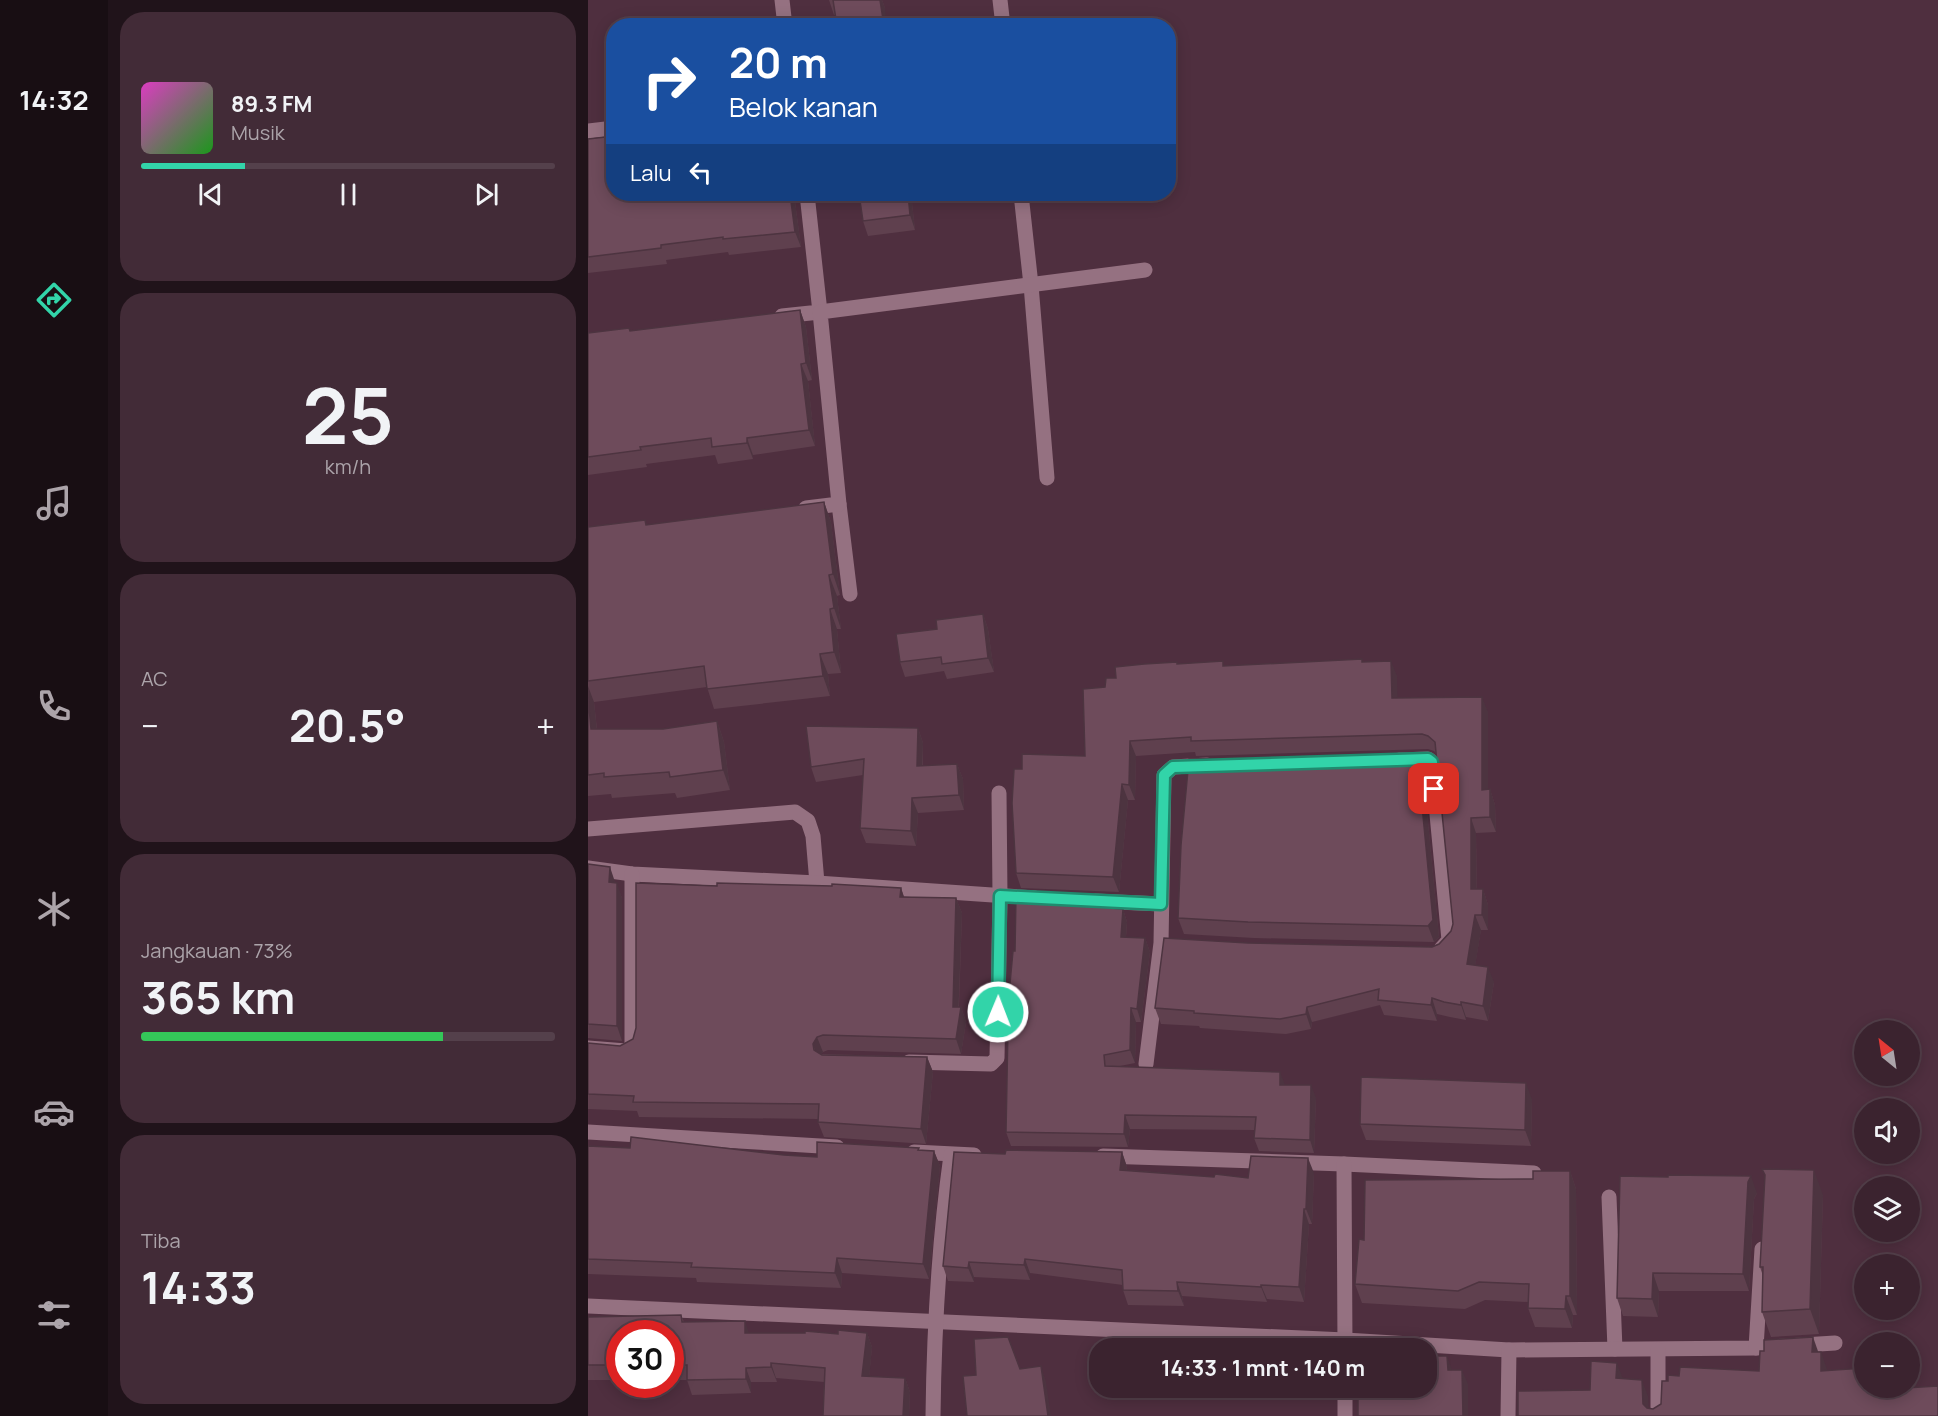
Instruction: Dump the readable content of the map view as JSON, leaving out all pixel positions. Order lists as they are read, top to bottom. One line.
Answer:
{"north":"top left","page":{"tabs":"14:32","turn":["20 m","Belok kanan"],"song":["89.3 FM","Musik"],"then":"Lalu","tile":[["25","km/h"],"AC",["Jangkauan · 73%","365 km"],["Tiba","14:33"]],"heat":["−","20.5°","+"],"map_buttons":["+","−"],"limit":"30","trip":"14:33 · 1 mnt · 140 m"}}
